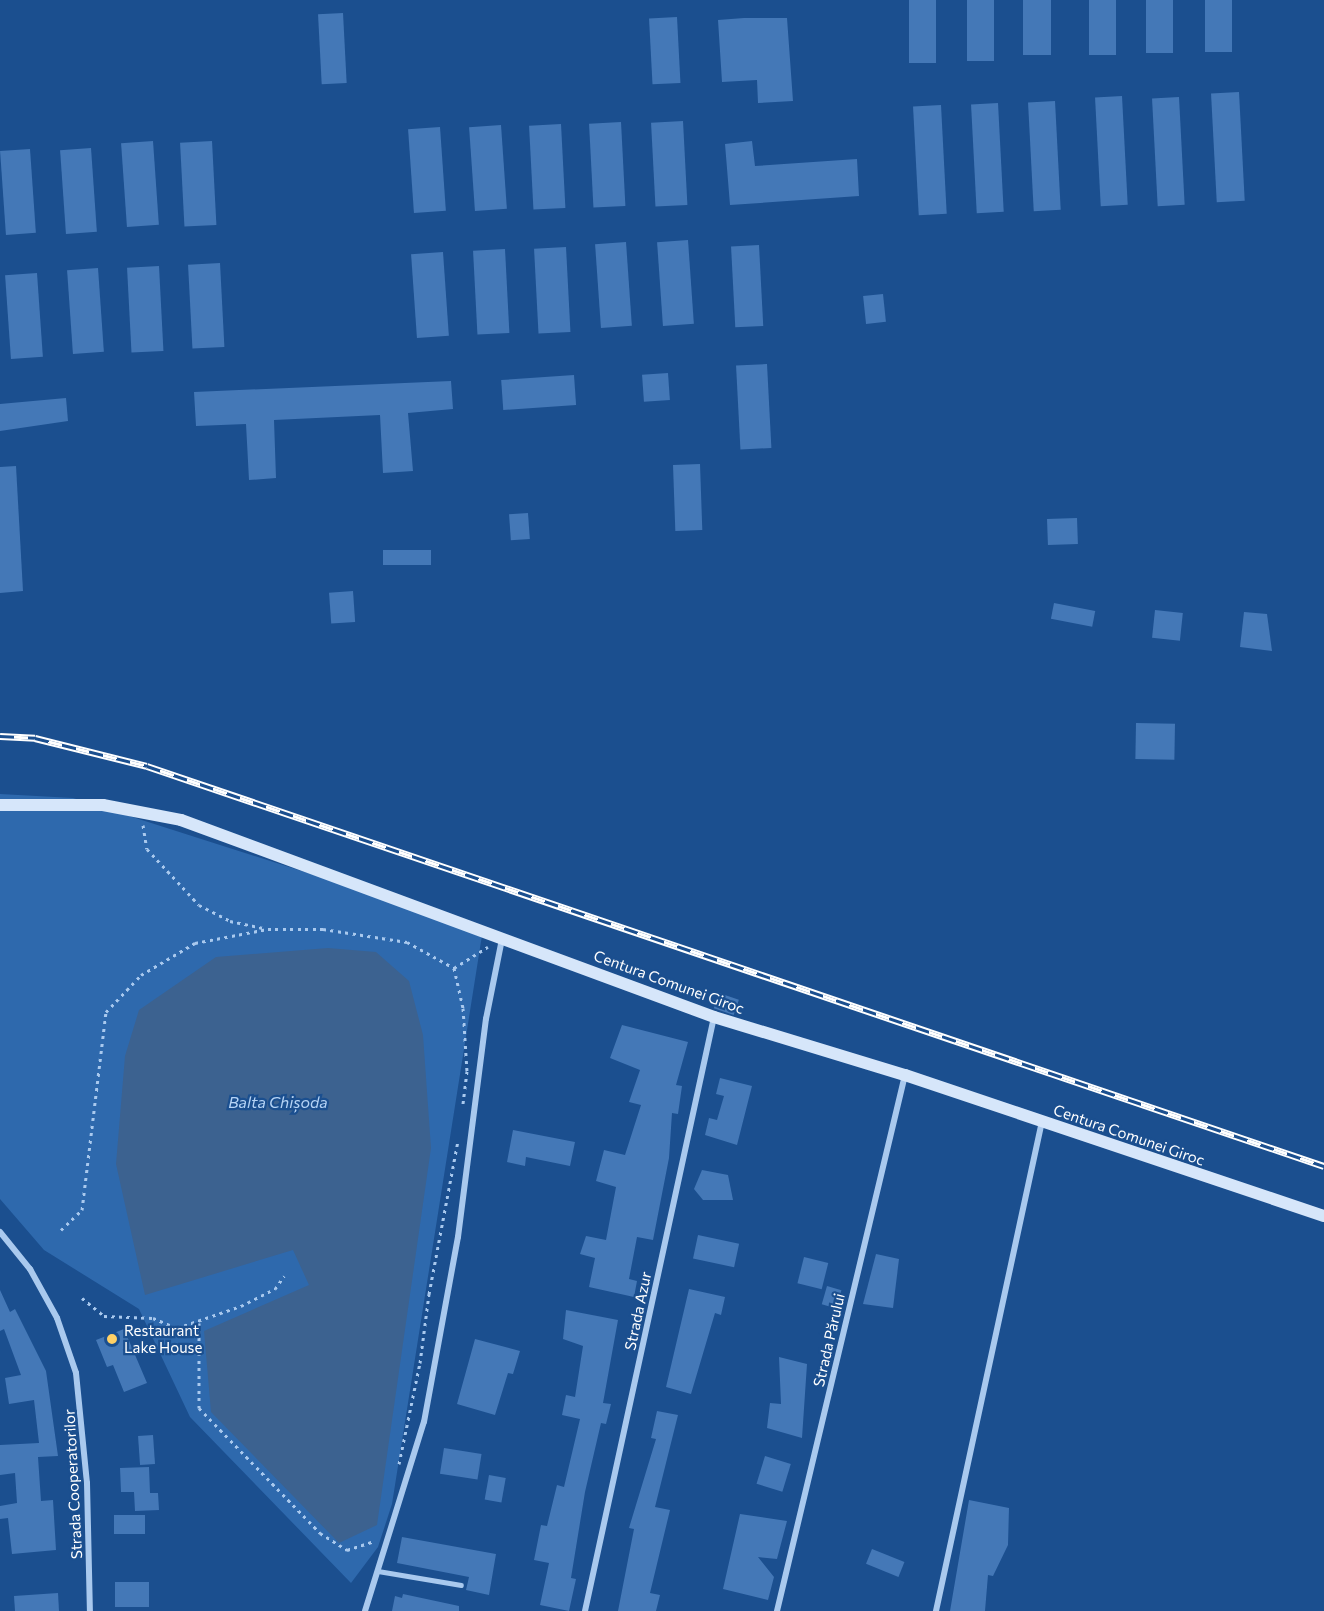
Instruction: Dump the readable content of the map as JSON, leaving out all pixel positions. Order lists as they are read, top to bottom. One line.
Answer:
{"streets":{"main road":["Centura Comunei Giroc"],"street":["Strada Azur","Strada Părului","Strada Cooperatorilor"]},"crossings":[["Centura Comunei Giroc","Strada Azur"],["Centura Comunei Giroc","Strada Părului"]],"water":["Balta Chișoda"],"places":["Restaurant Lake House"]}
